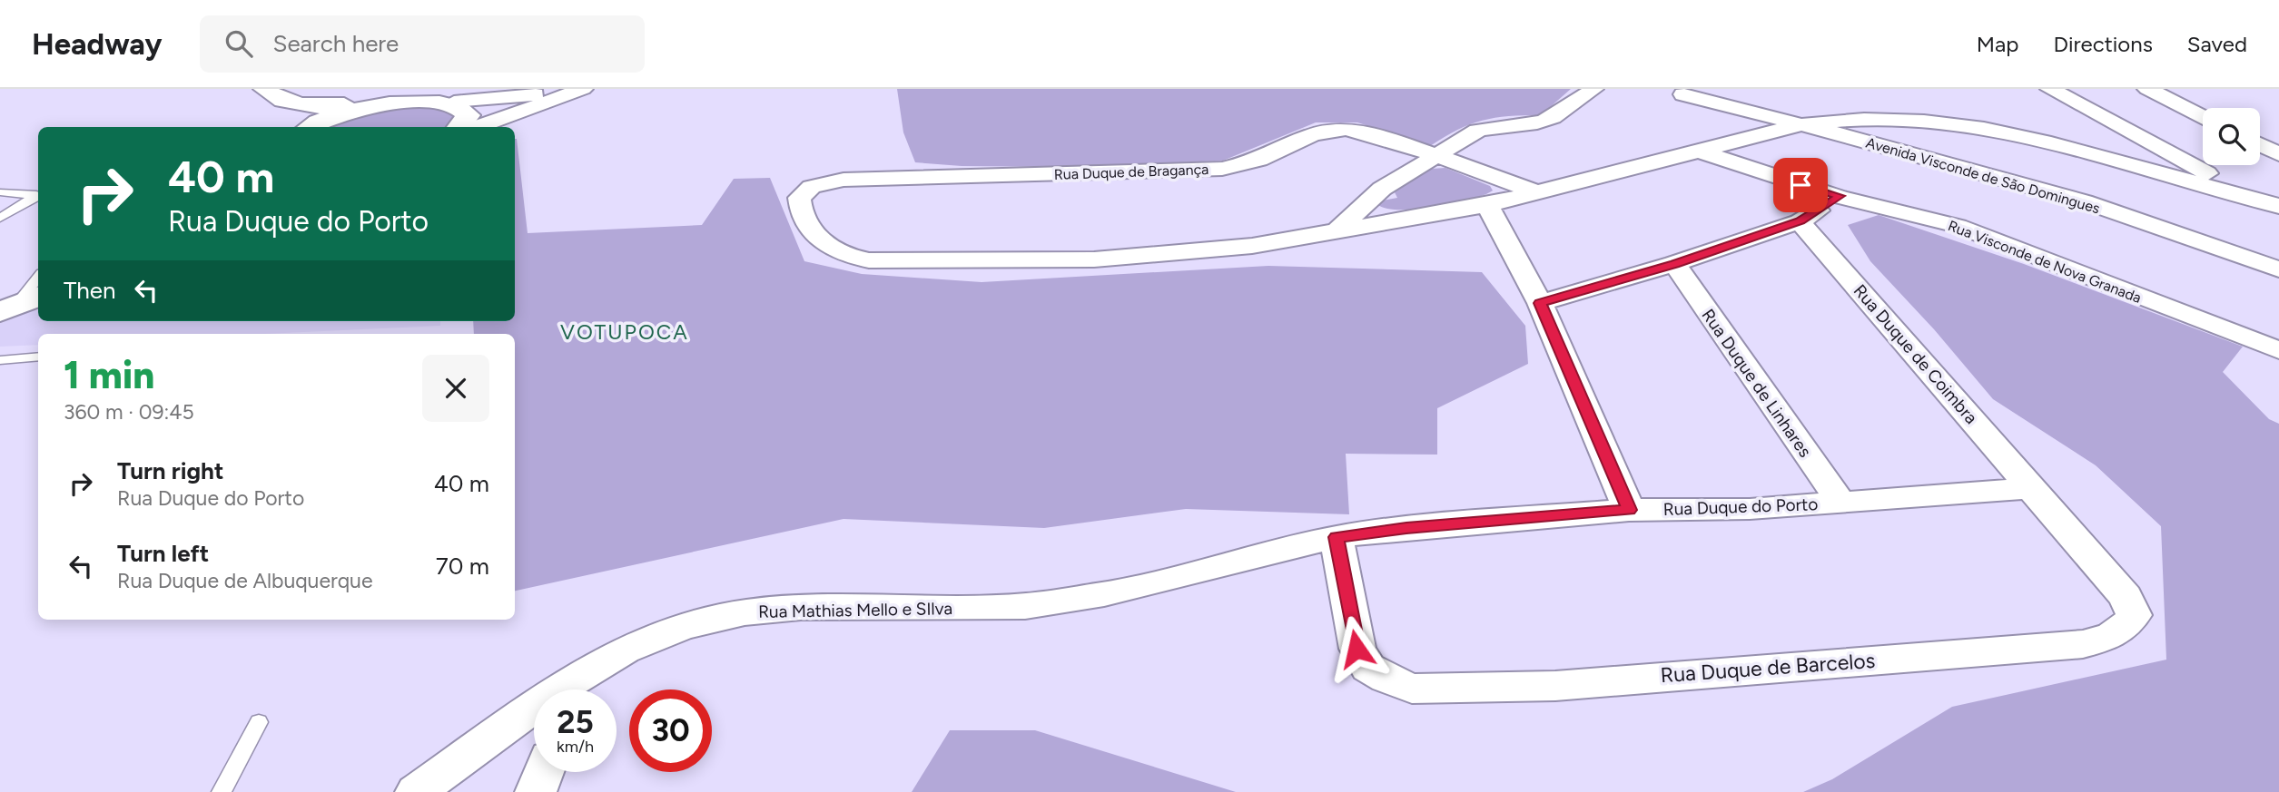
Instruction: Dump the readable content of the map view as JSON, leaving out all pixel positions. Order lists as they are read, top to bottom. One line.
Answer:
{"streets":{"street":["Rua Duque de Bragança","Avenida Visconde de São Domingues","Rua Visconde de Nova Granada","Rua Duque de Coimbra","Rua Duque de Linhares","Rua Duque do Porto","Rua Mathias Mello e SIlva","Rua Duque de Barcelos"]},"crossings":[["Rua Duque de Coimbra","Rua Duque do Porto"],["Rua Duque de Coimbra","Rua Duque de Barcelos"],["Rua Duque de Linhares","Rua Duque do Porto"],["Rua Duque do Porto","Rua Mathias Mello e SIlva"],["Rua Duque do Porto","Rua Duque de Barcelos"],["Rua Mathias Mello e SIlva","Rua Duque de Barcelos"]],"districts":["VOTUPOCA"],"page":{"header":"Headway","search":"Search here","nav":["Map","Directions","Saved"],"turn":["40 m","Rua Duque do Porto"],"then":"Then","heading":["1 min","360 m · 09:45"],"list":[{"name":"Turn right","note":"Rua Duque do Porto","value":"40 m"},{"name":"Turn left","note":"Rua Duque de Albuquerque","value":"70 m"}],"speed":"25 km/h","limit":"30"}}
